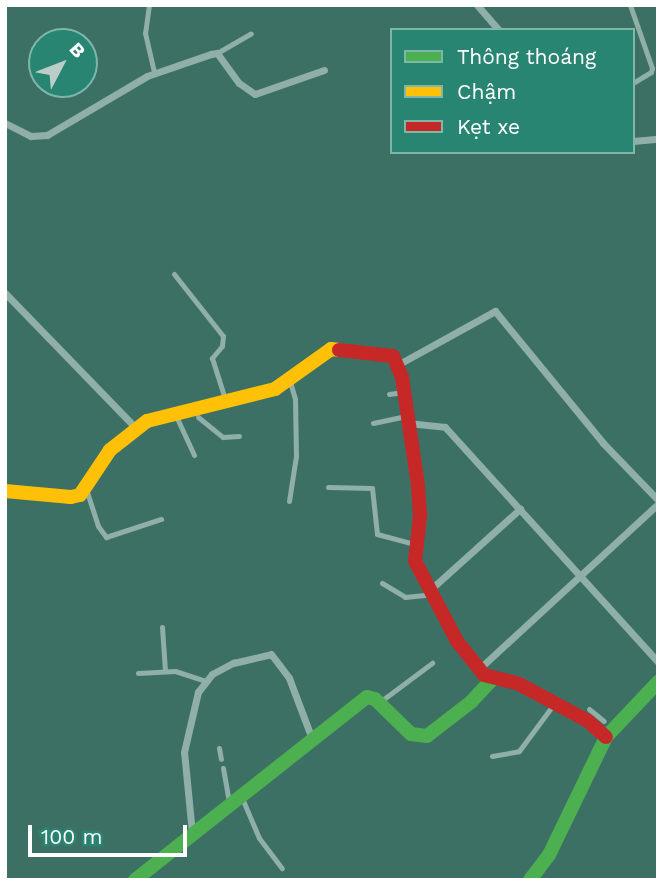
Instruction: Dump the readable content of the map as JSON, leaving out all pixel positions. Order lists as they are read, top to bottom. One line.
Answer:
{"legend":["Thông thoáng","Chậm","Kẹt xe"],"scale_bar":"100 m","north":"top right"}
